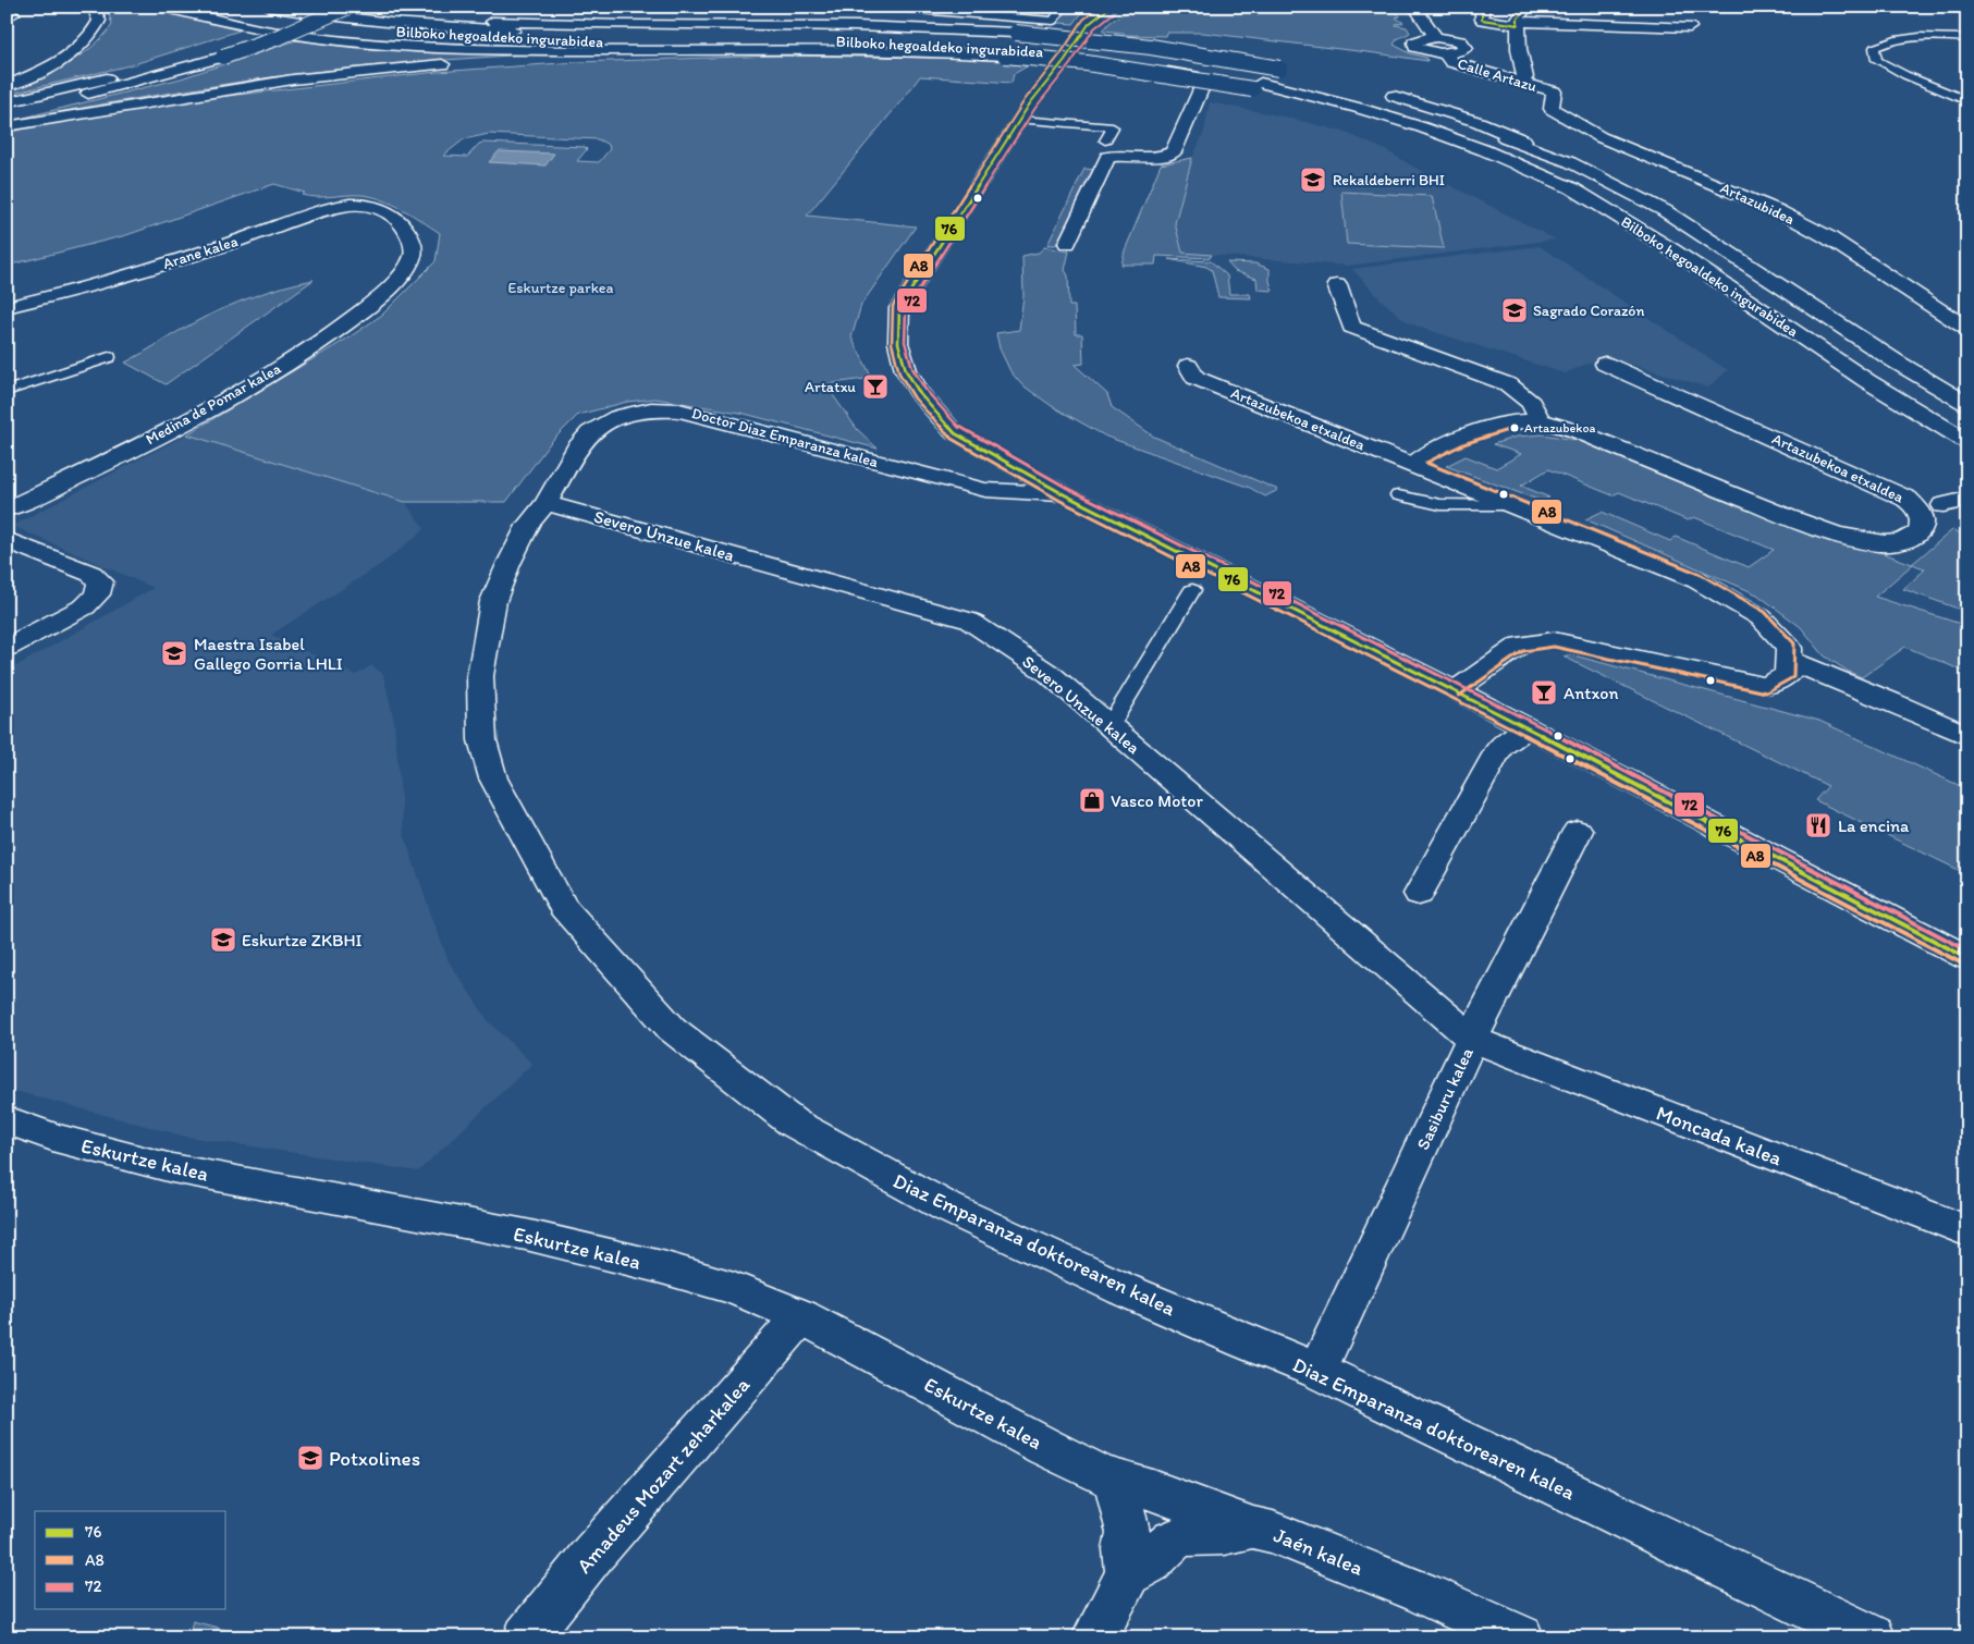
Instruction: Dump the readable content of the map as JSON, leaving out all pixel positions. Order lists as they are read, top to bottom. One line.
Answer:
{"streets":{"main road":["Bilboko hegoaldeko ingurabidea","Calle Artazu","Artazubidea","Arane kalea","Medina de Pomar kalea","Artazubekoa etxaldea","Doctor Diaz Emparanza kalea","Severo Unzue kalea","Sasiburu kalea","Moncada kalea","Eskurtze kalea","Diaz Emparanza doktorearen kalea","Amadeus Mozart zeharkalea","Jaén kalea"]},"crossings":[["Calle Artazu","Artazubidea"],["Arane kalea","Medina de Pomar kalea"],["Doctor Diaz Emparanza kalea","Severo Unzue kalea"],["Doctor Diaz Emparanza kalea","Diaz Emparanza doktorearen kalea"],["Severo Unzue kalea","Sasiburu kalea"],["Severo Unzue kalea","Moncada kalea"],["Severo Unzue kalea","Diaz Emparanza doktorearen kalea"],["Sasiburu kalea","Moncada kalea"],["Sasiburu kalea","Diaz Emparanza doktorearen kalea"],["Eskurtze kalea","Amadeus Mozart zeharkalea"],["Eskurtze kalea","Jaén kalea"]],"parks":["Eskurtze parkea"],"places":{"school or university":["Rekaldeberri BHI","Sagrado Corazón","Maestra Isabel Gallego Gorria LHLI","Eskurtze ZKBHI","Potxolines"],"bar":["Artatxu","Antxon"],"other":["Artazubekoa"],"shop":["Vasco Motor"],"restaurant":["La encina"]},"lines":["transit line 76","transit line A8","transit line 72"],"legend":["76","A8","72"]}
